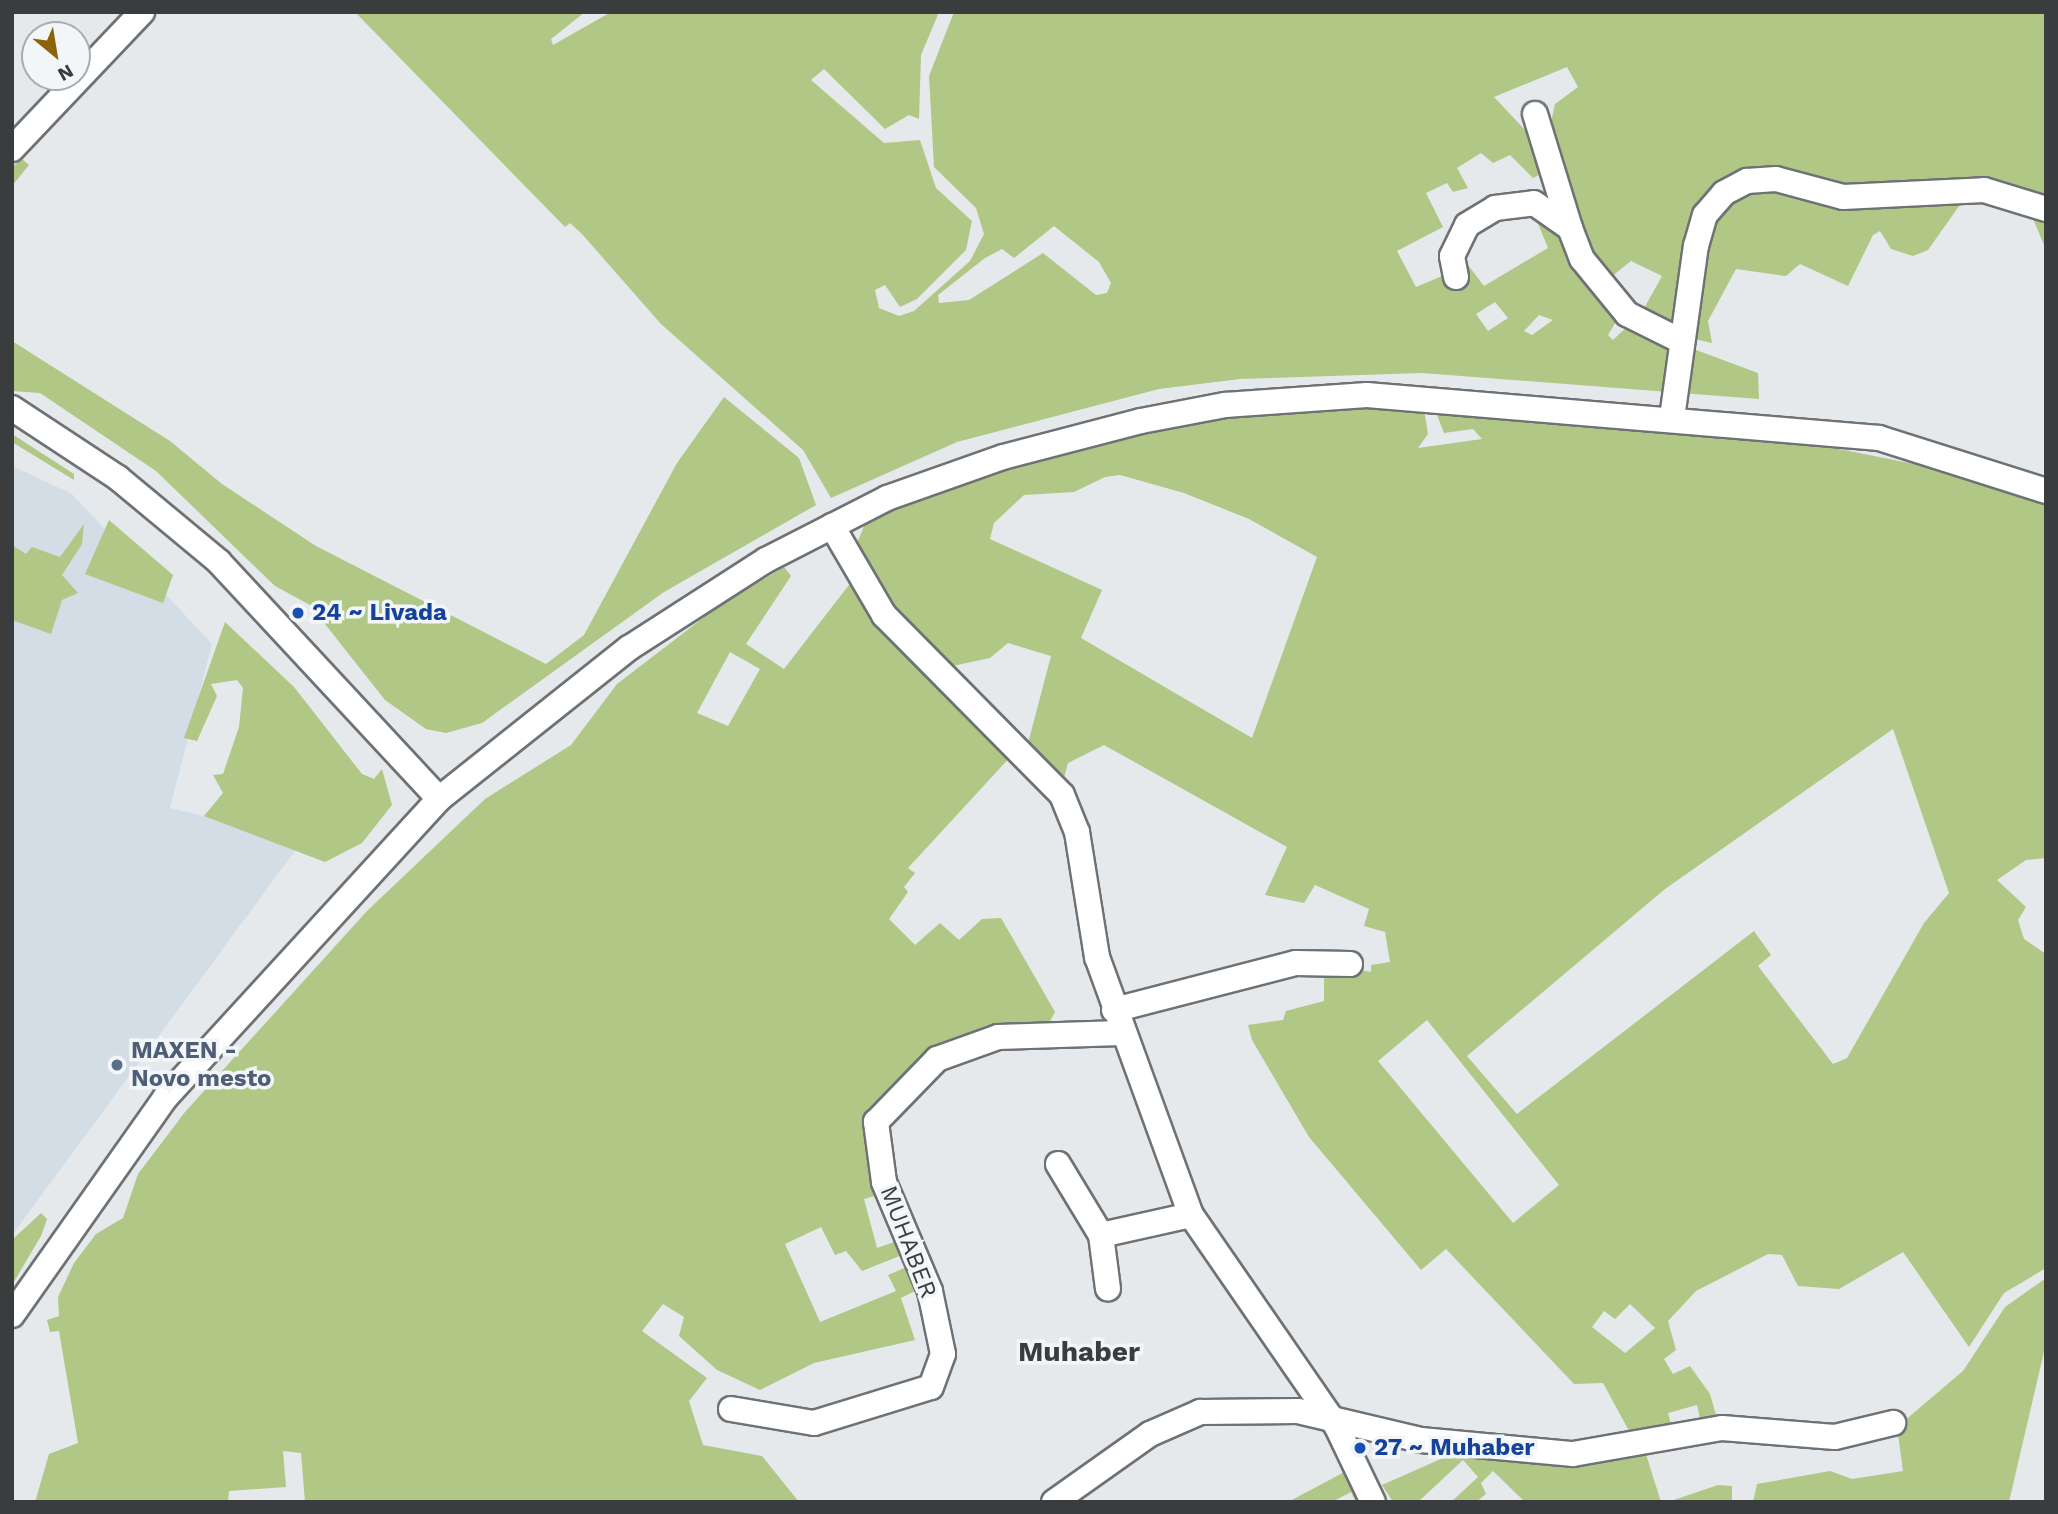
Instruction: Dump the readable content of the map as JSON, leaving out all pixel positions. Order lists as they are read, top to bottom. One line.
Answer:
{"streets":{"street":["MUHABER"]},"districts":["Muhaber"],"places":["24 ~ Livada","MAXEN - Novo mesto","27 ~ Muhaber"],"north":"bottom right"}
